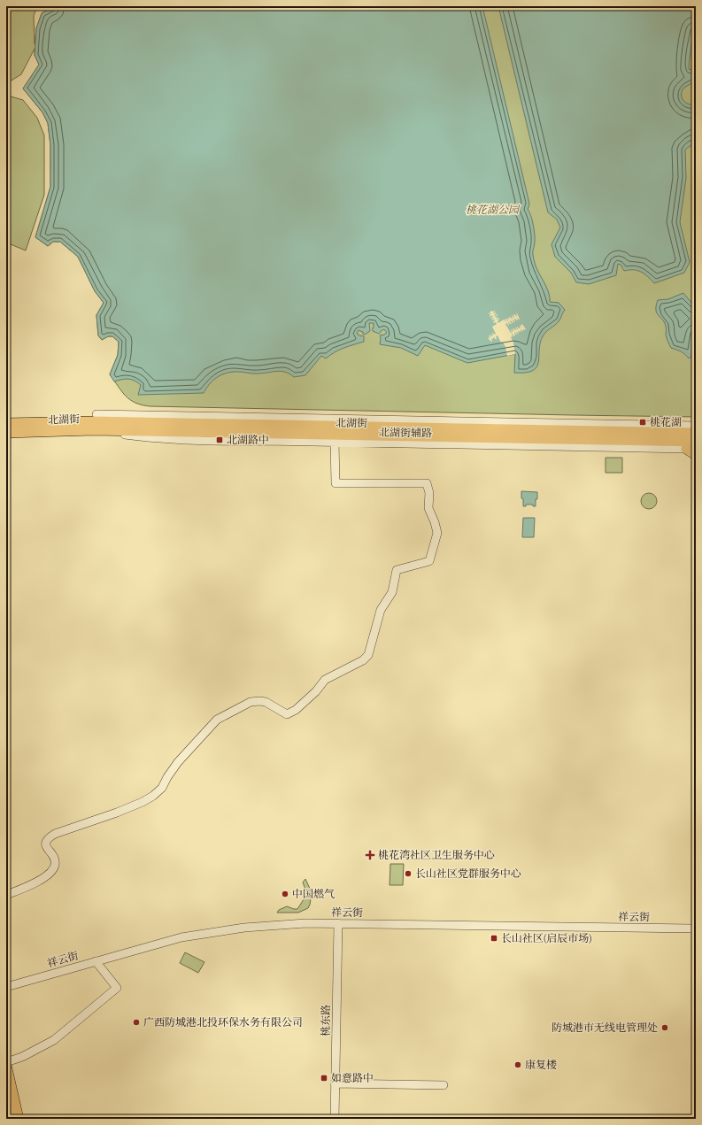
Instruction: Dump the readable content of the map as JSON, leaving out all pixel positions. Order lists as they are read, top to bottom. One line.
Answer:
{"streets":{"main road":["北湖街"],"street":["北湖街辅路","祥云街","桃东路"]},"crossings":[["北湖街","北湖街辅路"],["祥云街","桃东路"]],"parks":["桃花湖公园"],"places":{"transit":["桃花湖","北湖路中","长山社区(启辰市场)","如意路中"],"health":["桃花湾社区卫生服务中心"],"other":["长山社区党群服务中心","中国燃气","广西防城港北投环保水务有限公司","防城港市无线电管理处","康复楼"]}}
